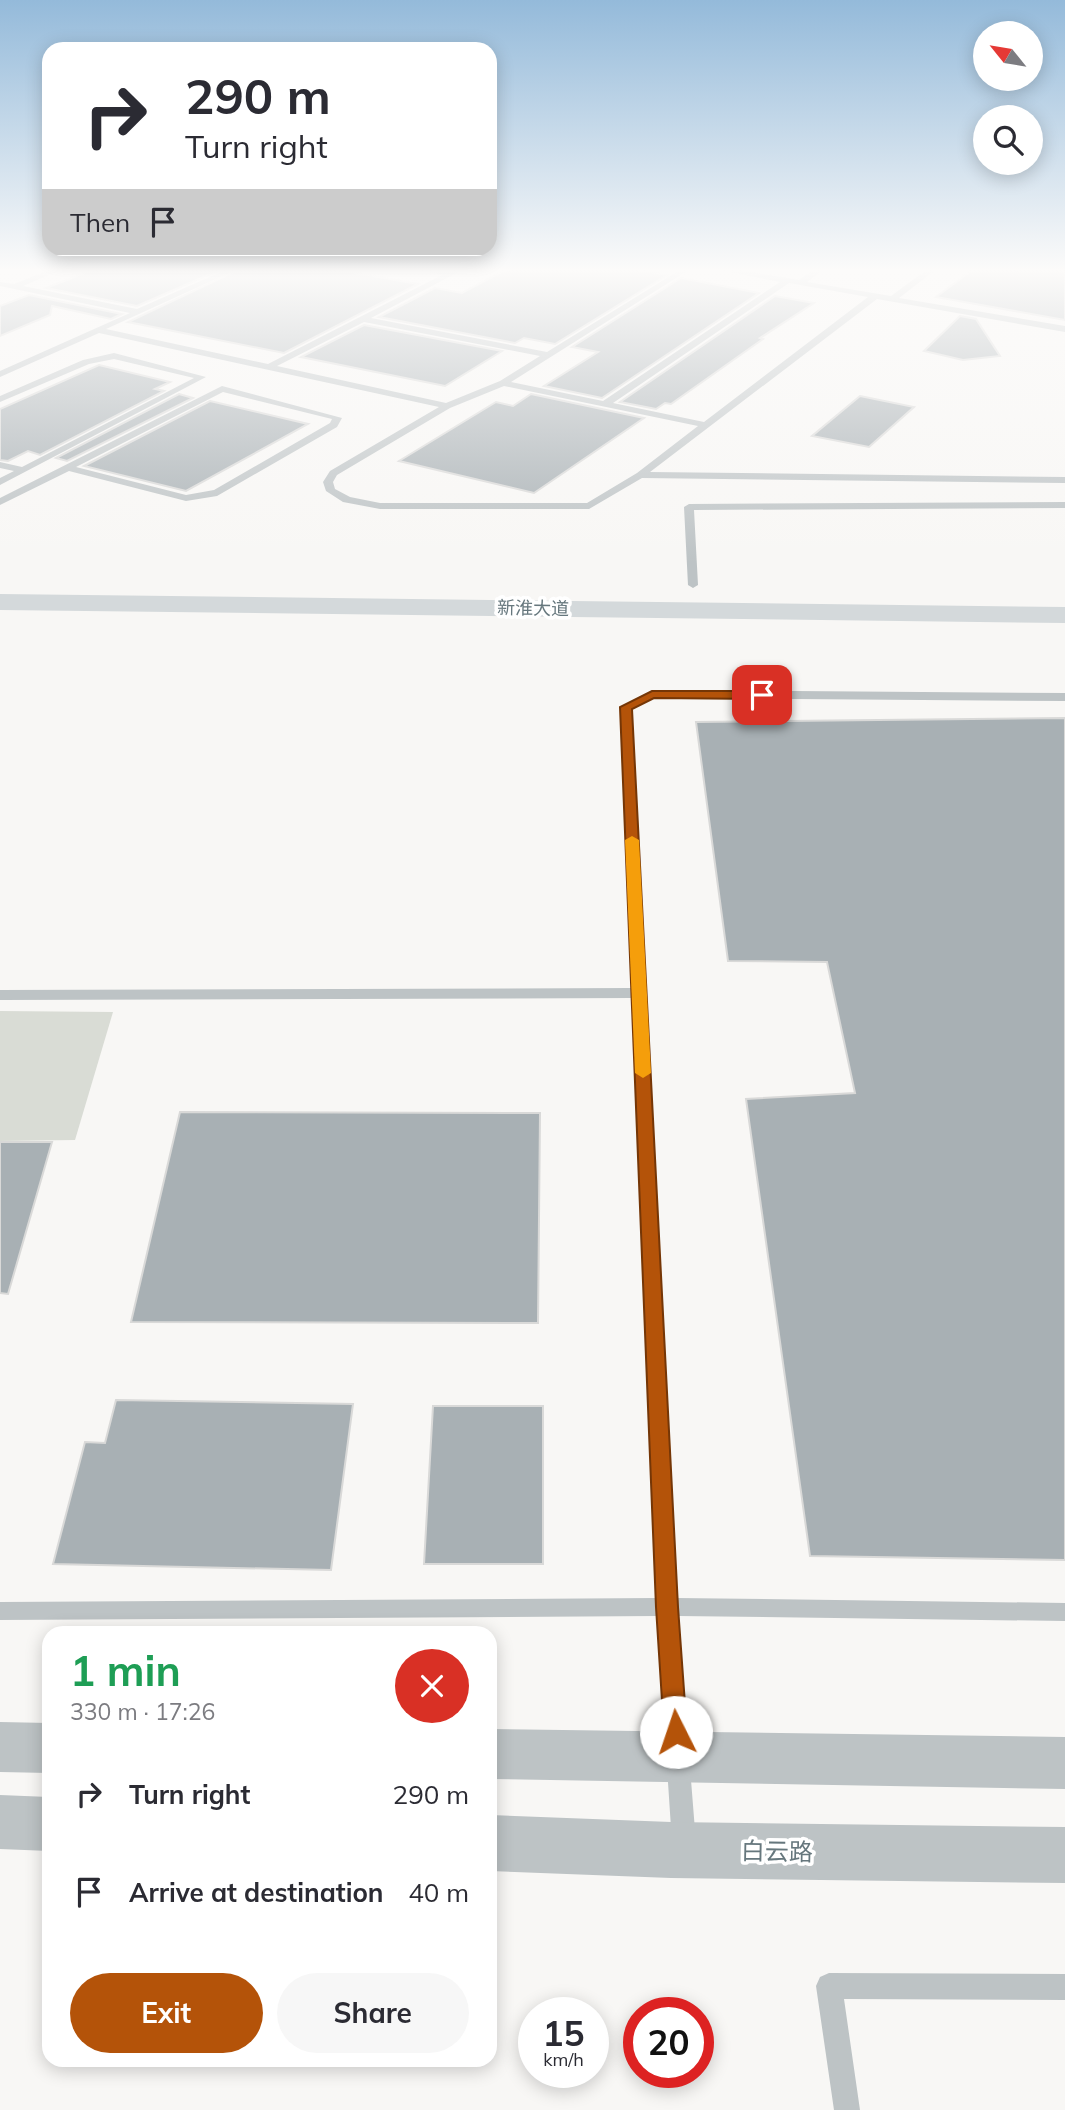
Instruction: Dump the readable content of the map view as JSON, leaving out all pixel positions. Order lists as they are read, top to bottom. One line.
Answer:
{"streets":{"main road":["新淮大道"],"street":["白云路"]},"north":"top left","page":{"turn":["290 m","Turn right"],"then":"Then","heading":["1 min","330 m · 17:26"],"list":[{"name":"Turn right","value":"290 m"},{"name":"Arrive at destination","value":"40 m"}],"buttons":["Exit","Share"],"speed":"15 km/h","limit":"20"}}
